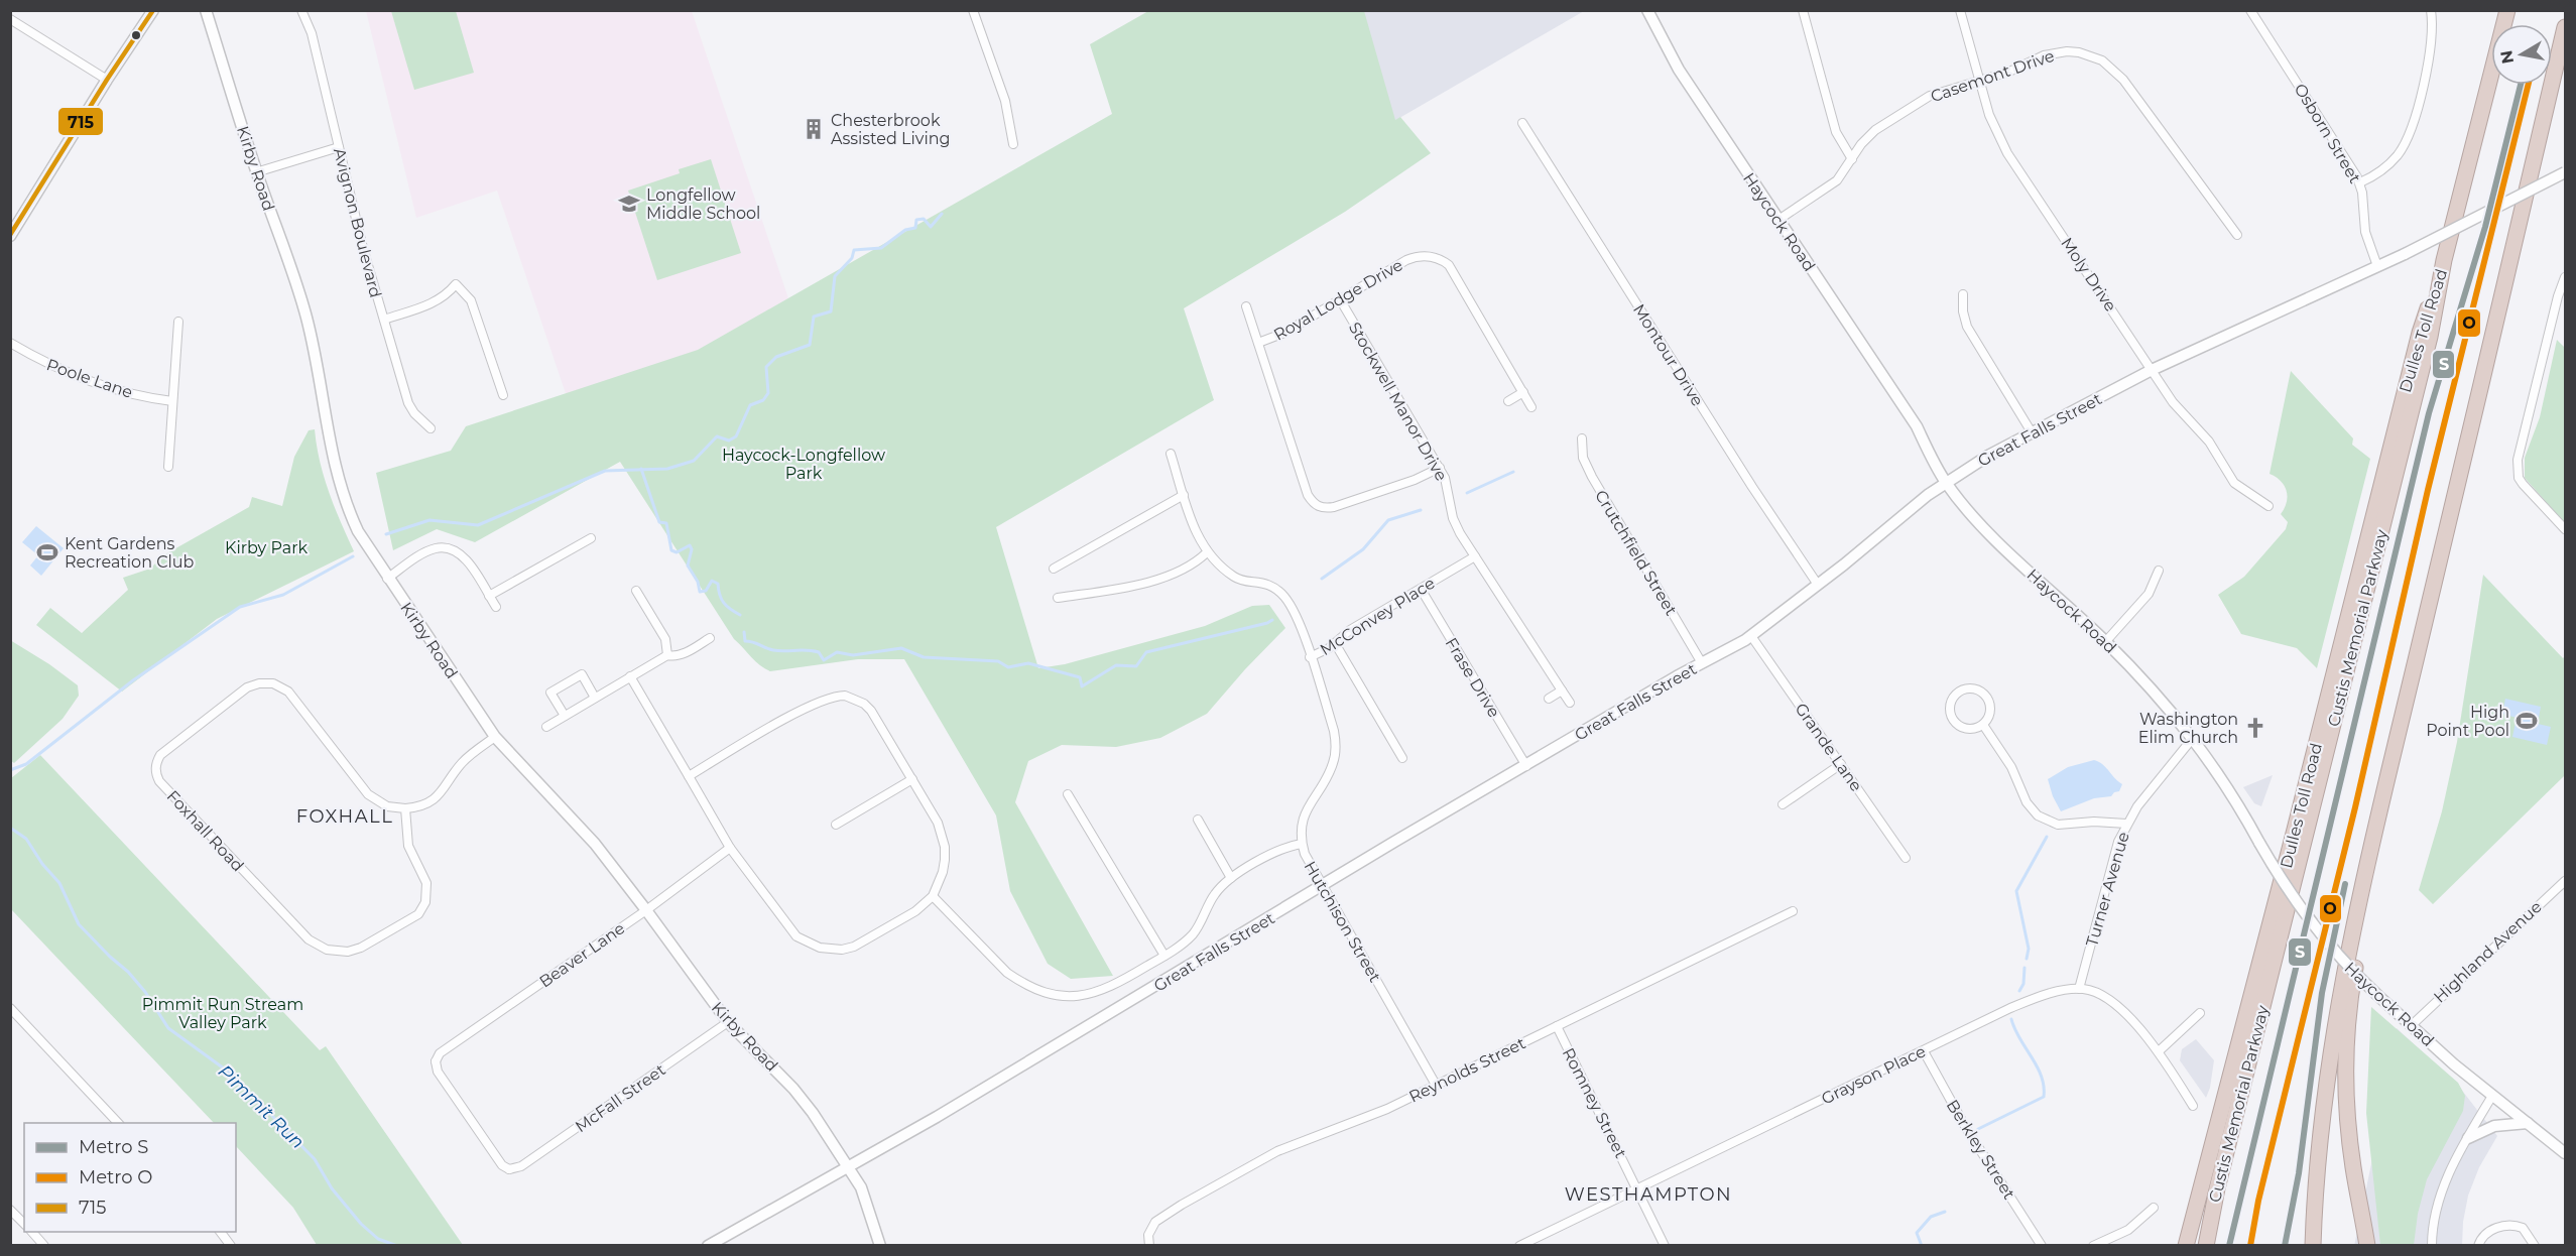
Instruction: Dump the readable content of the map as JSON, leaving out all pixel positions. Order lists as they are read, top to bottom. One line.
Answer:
{"streets":{"highway":["Dulles Toll Road","Custis Memorial Parkway"],"main road":["Kirby Road","Haycock Road","Great Falls Street"],"street":["Casemont Drive","Osborn Street","Avignon Boulevard","Moly Drive","Royal Lodge Drive","Montour Drive","Poole Lane","Stockwell Manor Drive","Crutchfield Street","McConvey Place","Frase Drive","Grande Lane","Foxhall Road","Turner Avenue","Hutchison Street","Highland Avenue","Beaver Lane","Reynolds Street","Grayson Place","McFall Street","Romney Street","Berkley Street"]},"crossings":[["Casemont Drive","Haycock Road"],["Casemont Drive","Moly Drive"],["Osborn Street","Great Falls Street"],["Kirby Road","Great Falls Street"],["Kirby Road","Beaver Lane"],["Kirby Road","McFall Street"],["Haycock Road","Great Falls Street"],["Haycock Road","Turner Avenue"],["Haycock Road","Highland Avenue"],["Moly Drive","Great Falls Street"],["Royal Lodge Drive","Stockwell Manor Drive"],["Dulles Toll Road","Custis Memorial Parkway"],["Montour Drive","Great Falls Street"],["Stockwell Manor Drive","McConvey Place"],["Great Falls Street","Crutchfield Street"],["Great Falls Street","Frase Drive"],["Great Falls Street","Grande Lane"],["Great Falls Street","Hutchison Street"],["McConvey Place","Frase Drive"],["McConvey Place","Hutchison Street"],["Turner Avenue","Grayson Place"],["Hutchison Street","Reynolds Street"],["Beaver Lane","McFall Street"],["Reynolds Street","Romney Street"],["Grayson Place","Romney Street"],["Grayson Place","Berkley Street"]],"districts":["FOXHALL","WESTHAMPTON"],"water":["Pimmit Run"],"parks":["Haycock-Longfellow Park","Kirby Park","Pimmit Run Stream Valley Park"],"places":{"building":["Chesterbrook Assisted Living"],"school or university":["Longfellow Middle School"],"sports":["Kent Gardens Recreation Club","High Point Pool"],"church":["Washington Elim Church"]},"lines":["transit line 715","metro line S","metro line O"],"legend":["Metro S","Metro O","715"],"north":"left"}
